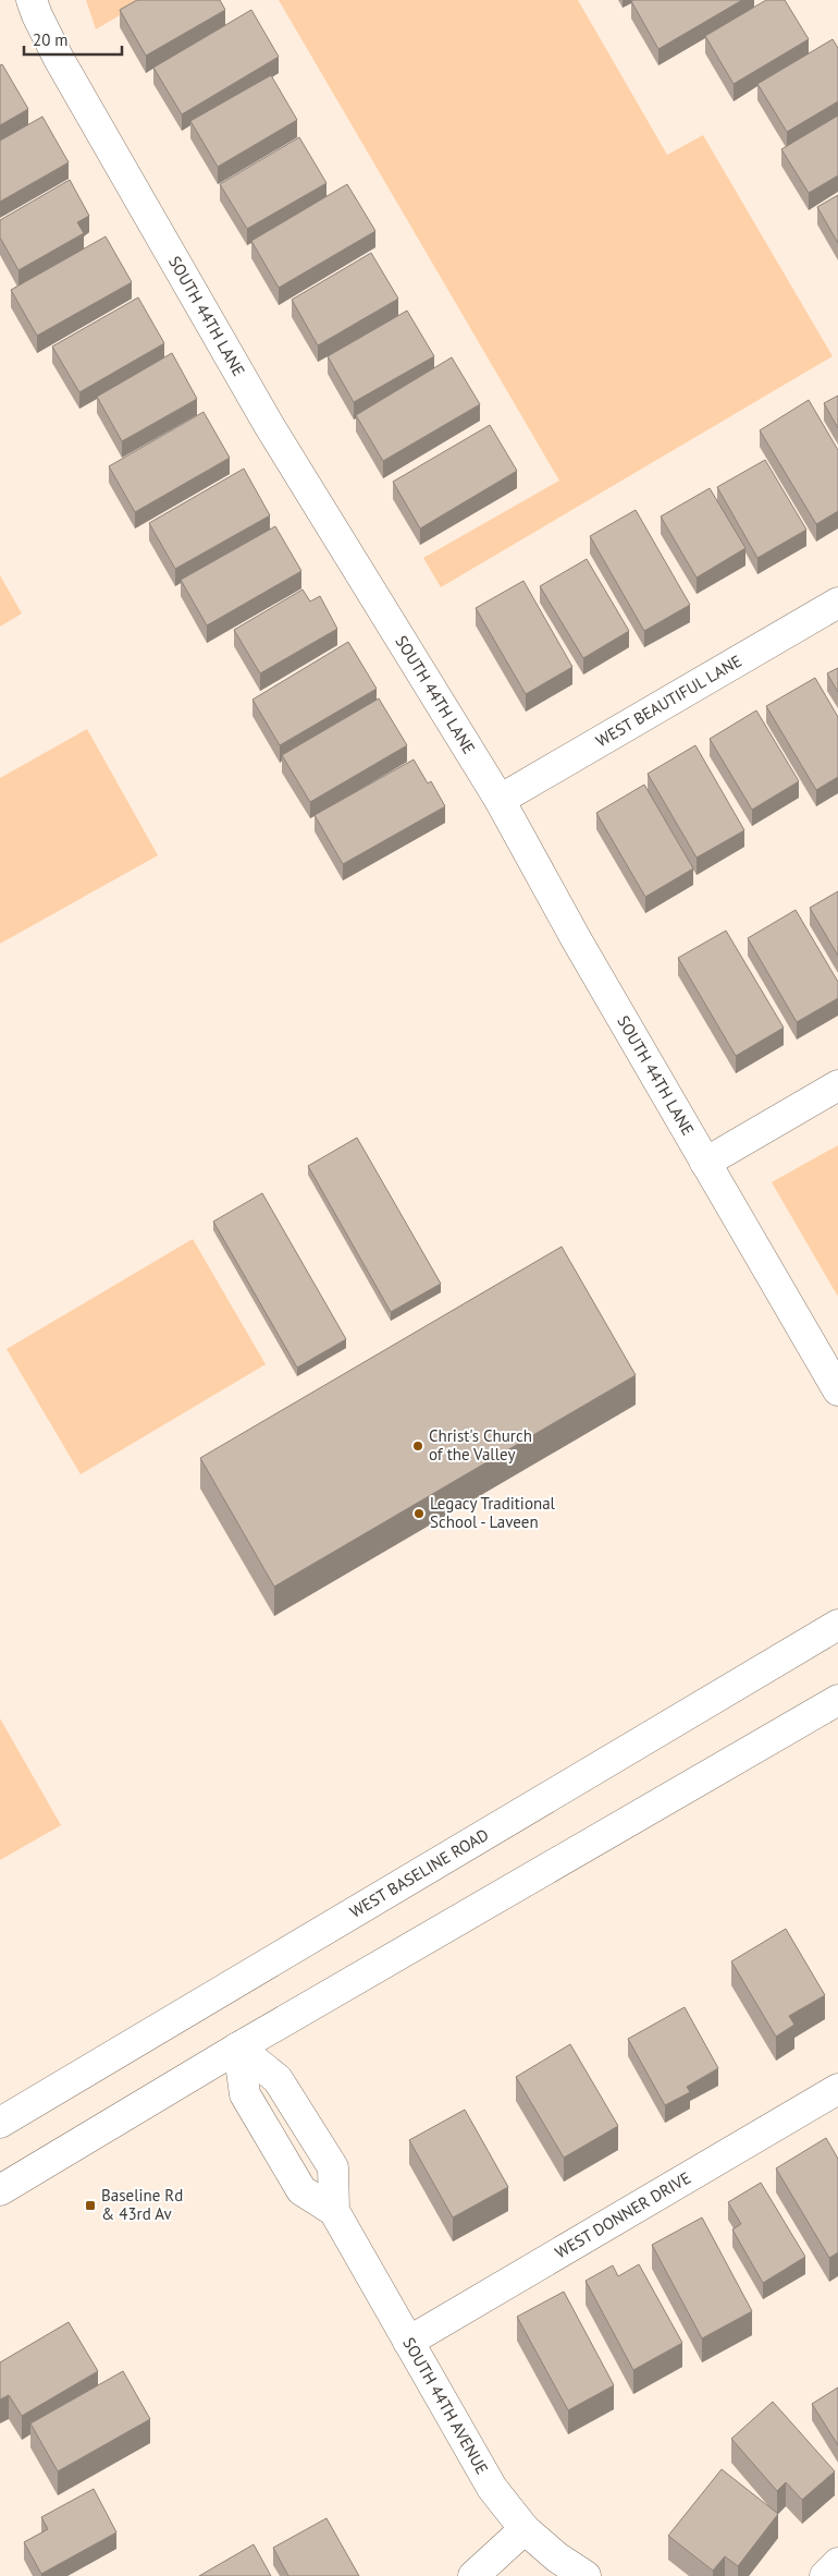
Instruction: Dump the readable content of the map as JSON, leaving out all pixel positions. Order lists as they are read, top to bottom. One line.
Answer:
{"streets":{"street":["SOUTH 44TH LANE","WEST BEAUTIFUL LANE","WEST BASELINE ROAD","WEST DONNER DRIVE","SOUTH 44TH AVENUE"]},"crossings":[["SOUTH 44TH LANE","WEST BEAUTIFUL LANE"],["WEST DONNER DRIVE","SOUTH 44TH AVENUE"]],"places":{"other":["Christ's Church of the Valley","Legacy Traditional School - Laveen"],"transit":["Baseline Rd & 43rd Av"]},"scale_bar":"20 m"}
